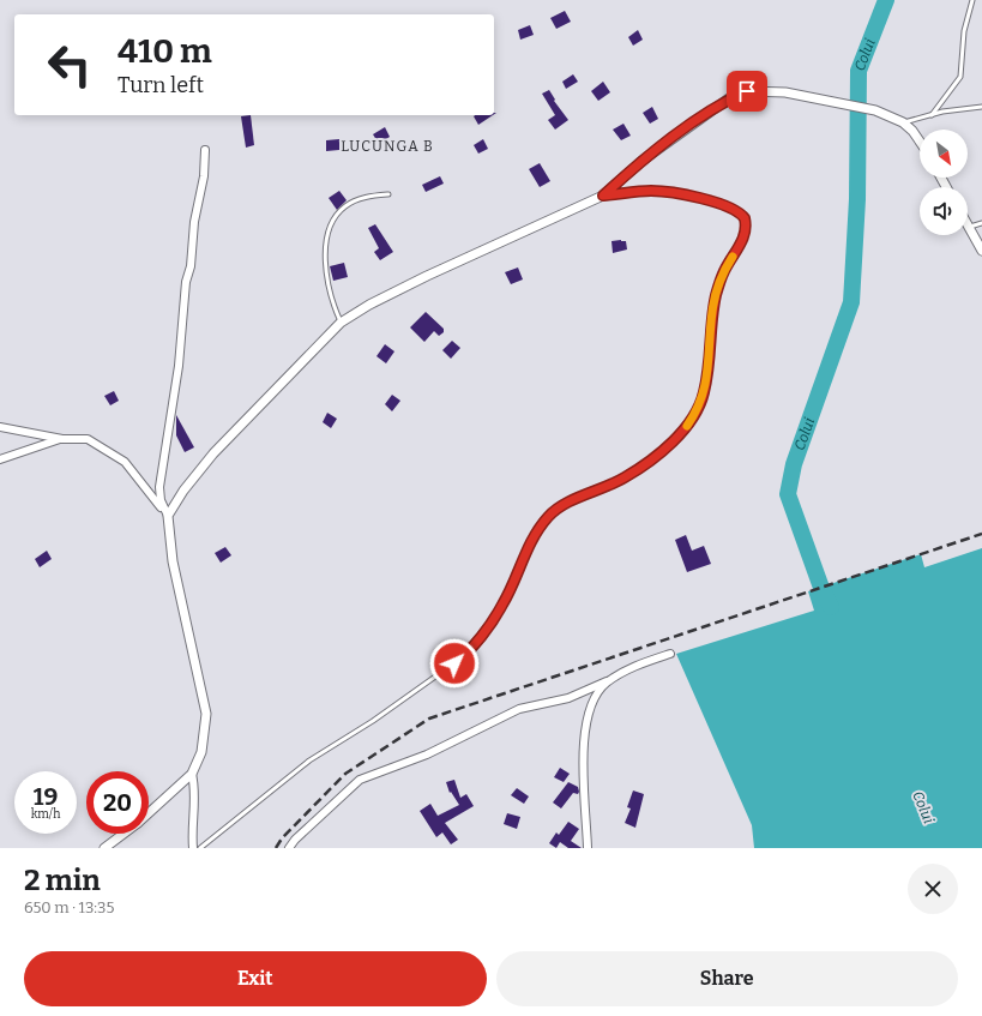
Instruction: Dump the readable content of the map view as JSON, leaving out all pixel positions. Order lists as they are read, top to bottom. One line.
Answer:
{"districts":["LUCUNGA B"],"water":["Colui"],"north":"bottom right","page":{"turn":["410 m","Turn left"],"speed":"19 km/h","limit":"20","heading":["2 min","650 m · 13:35"],"buttons":["Exit","Share"]}}
